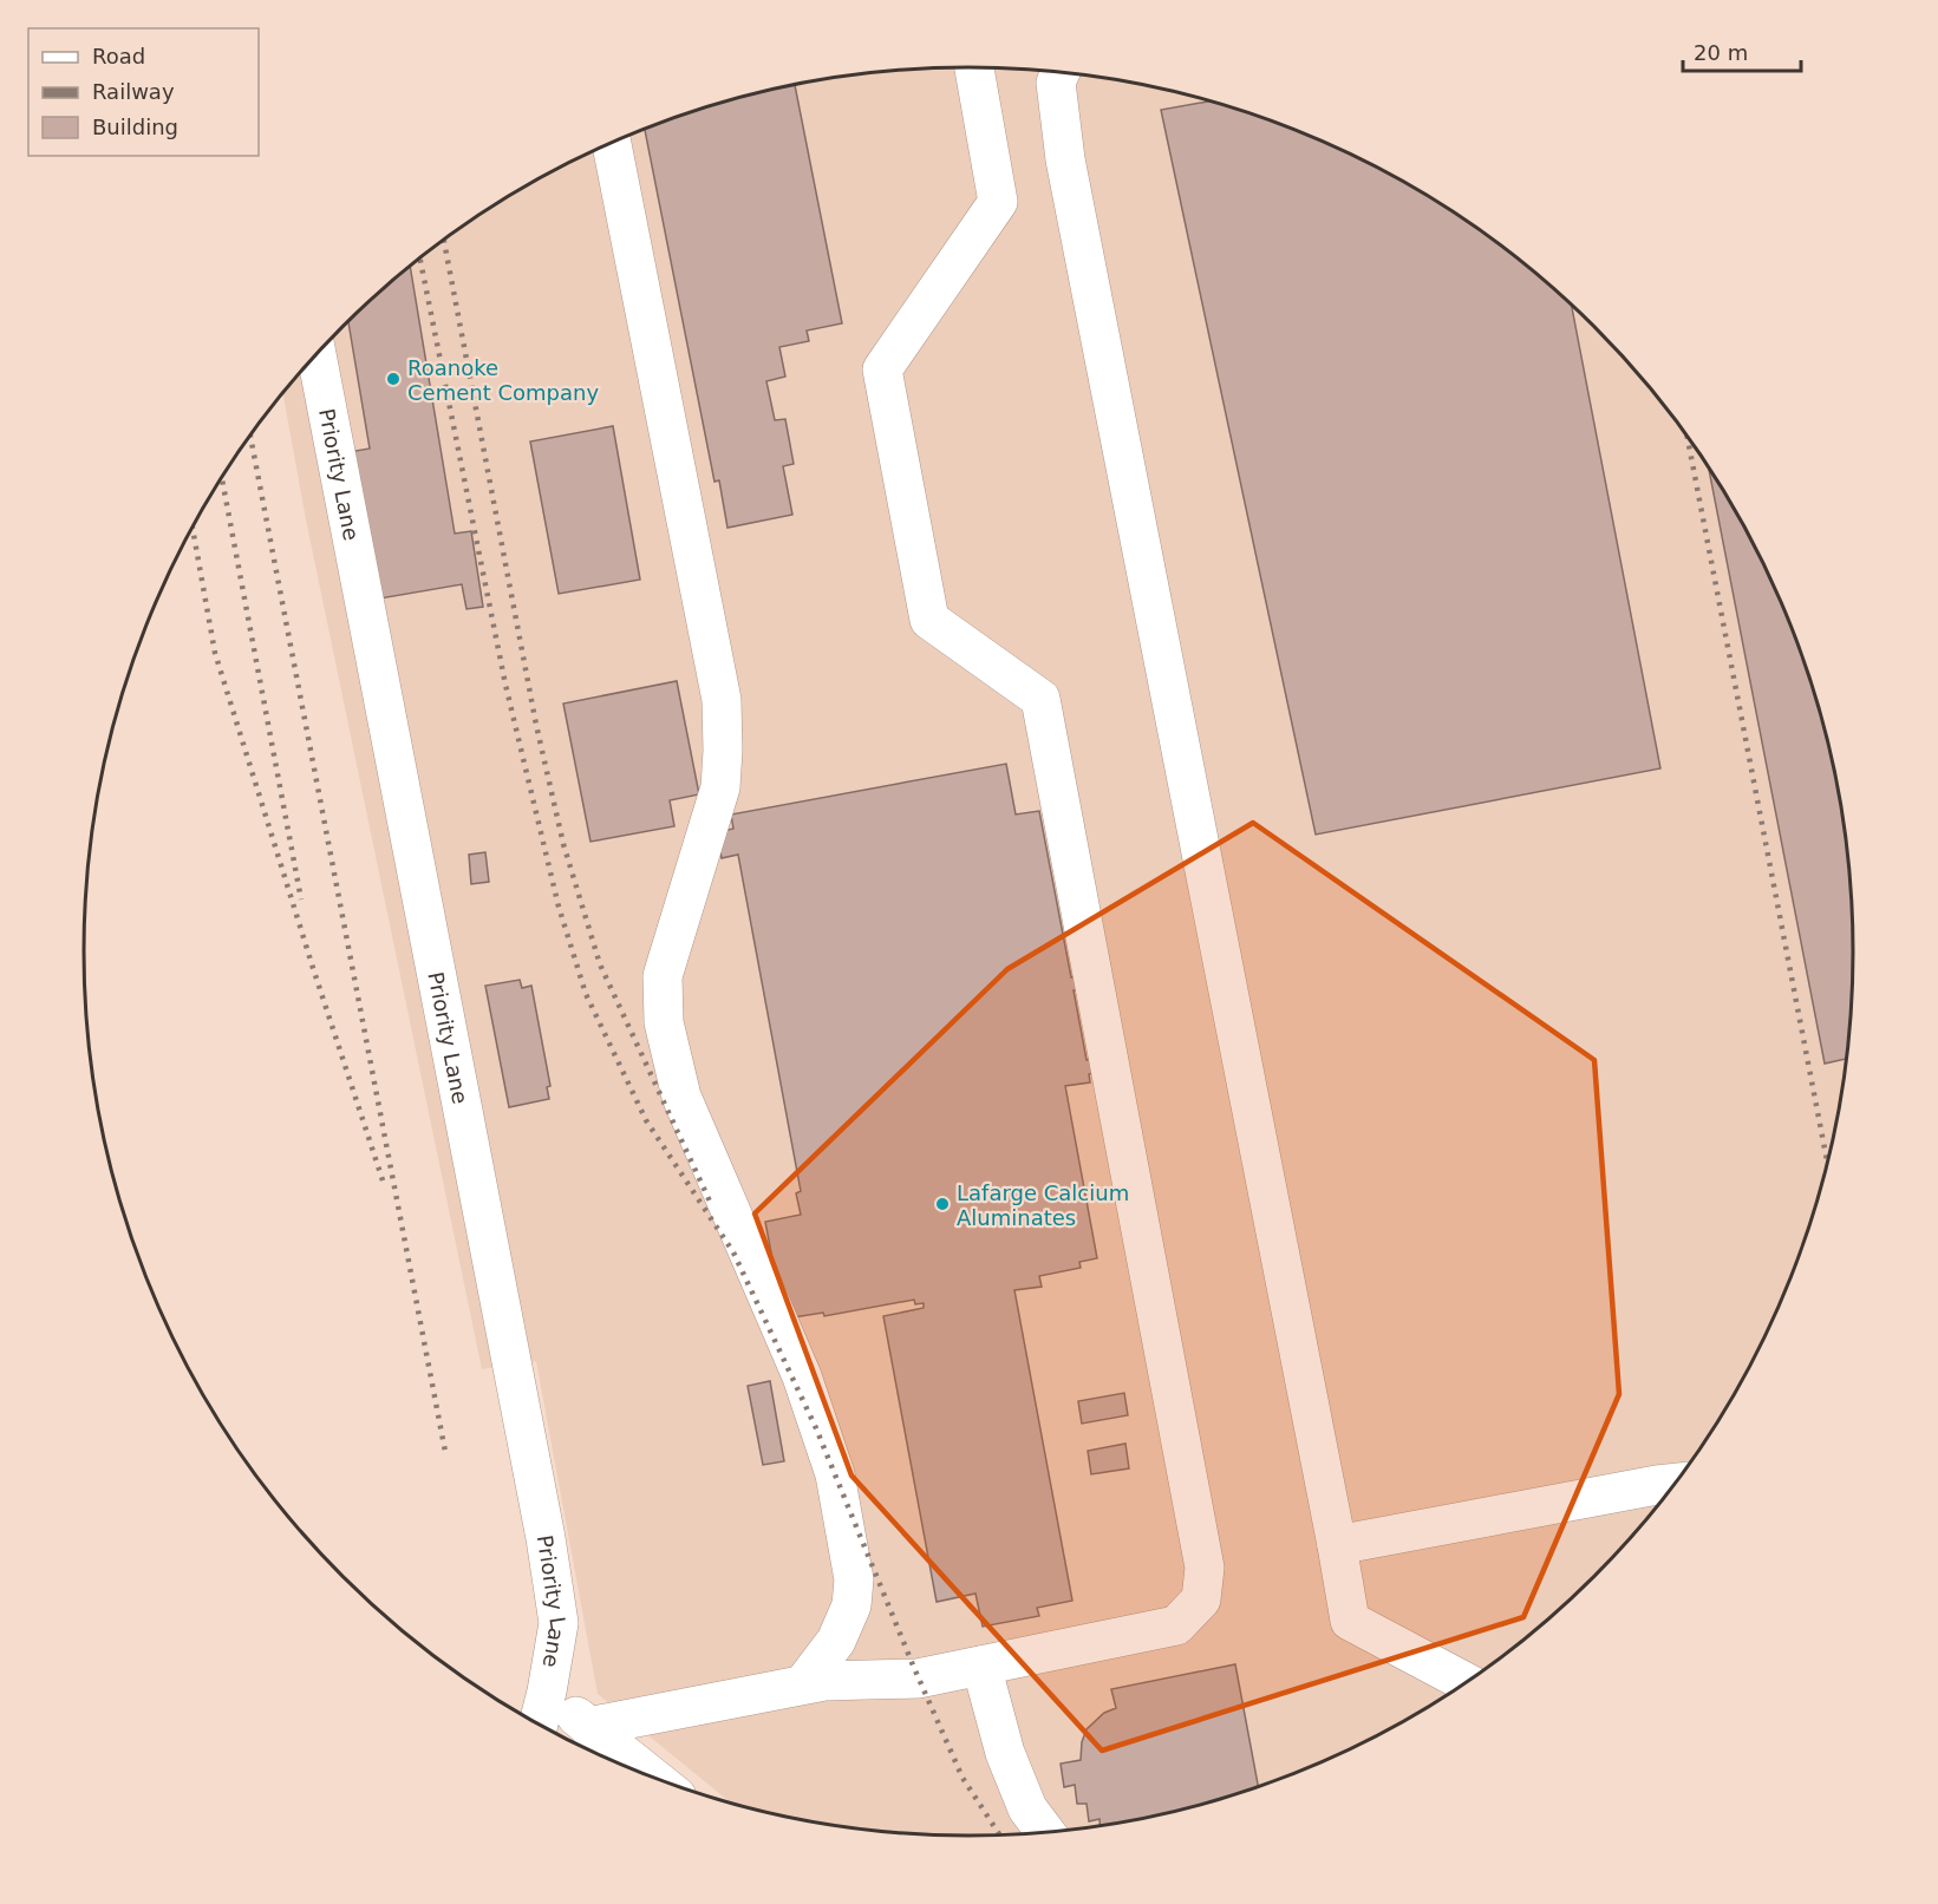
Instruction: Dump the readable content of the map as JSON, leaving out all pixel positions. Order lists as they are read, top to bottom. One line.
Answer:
{"streets":{"street":["Priority Lane"]},"places":["Roanoke Cement Company","Lafarge Calcium Aluminates"],"legend":["Road","Railway","Building"],"scale_bar":"20 m"}
